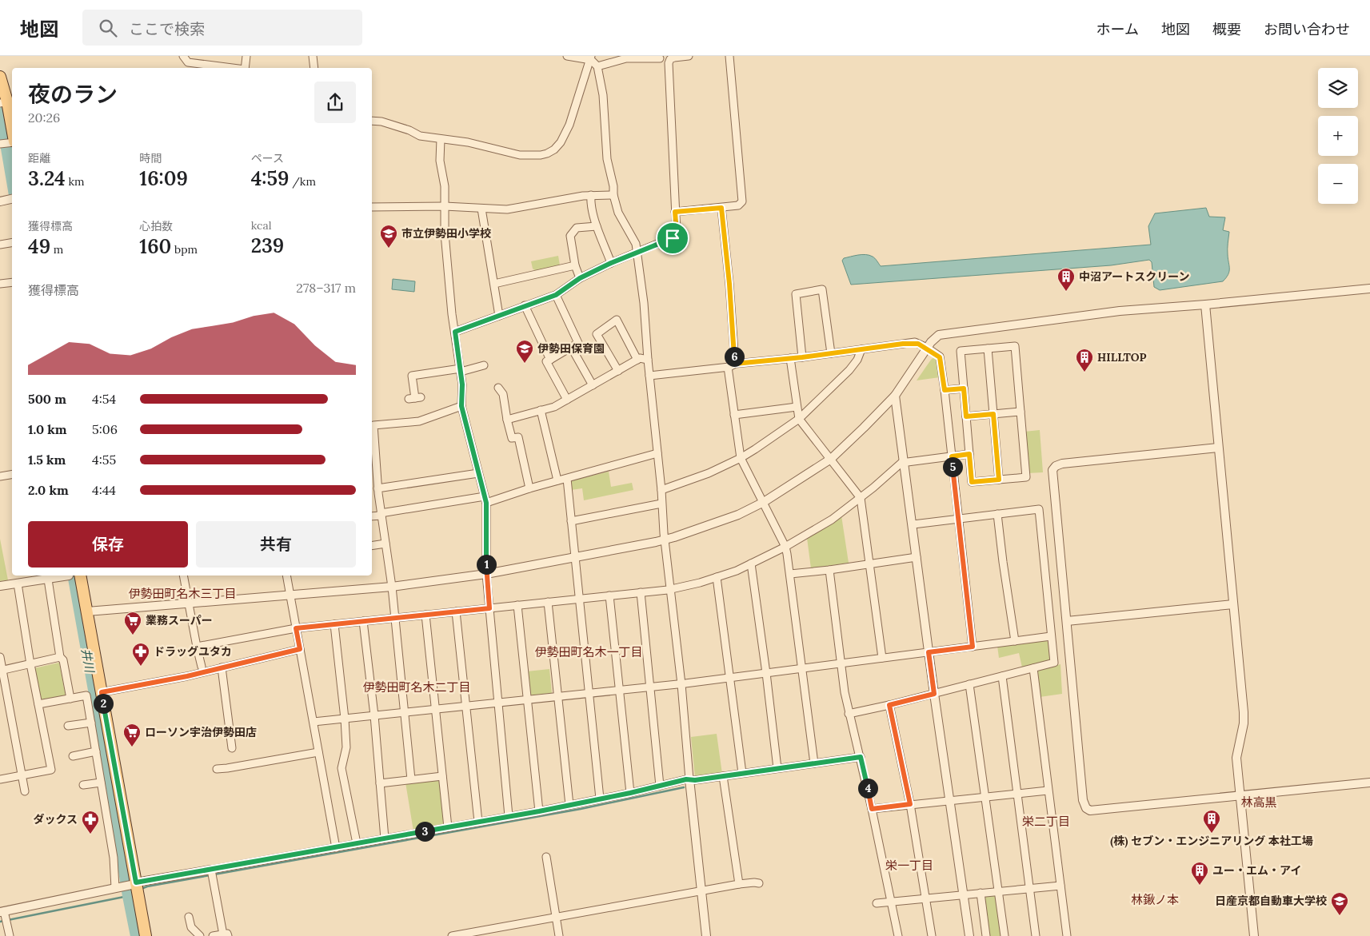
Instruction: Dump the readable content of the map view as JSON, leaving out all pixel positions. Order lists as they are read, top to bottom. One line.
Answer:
{"districts":["伊勢田町名木三丁目","伊勢田町名木一丁目","伊勢田町名木二丁目","林高黒","栄二丁目","栄一丁目","林鍬ノ本"],"water":["井川"],"places":{"school or university":["市立伊勢田小学校","伊勢田保育園","日産京都自動車大学校"],"building":["中沼アートスクリーン","HILLTOP","(株) セブン・エンジニアリング 本社工場","ユー・エム・アイ"],"supermarket":["業務スーパー","ローソン宇治伊勢田店"],"pharmacy":["ドラッグユタカ","ダックス"]},"page":{"header":"地図","search":"ここで検索","nav":["ホーム","地図","概要","お問い合わせ"],"map_buttons":["+","−"],"heading":["夜のラン","20:26"],"stats":[["距離","3.24 km"],["時間","16:09"],["ペース","4:59 /km"],["獲得標高","49 m"],["心拍数","160 bpm"],["kcal","239"]],"chart":["獲得標高","278–317 m"],"pins":["6","5","1","2","4","3"],"list":[{"name":"500 m","note":"4:54"},{"name":"1.0 km","note":"5:06"},{"name":"1.5 km","note":"4:55"},{"name":"2.0 km","note":"4:44"}],"buttons":["保存","共有"]}}
